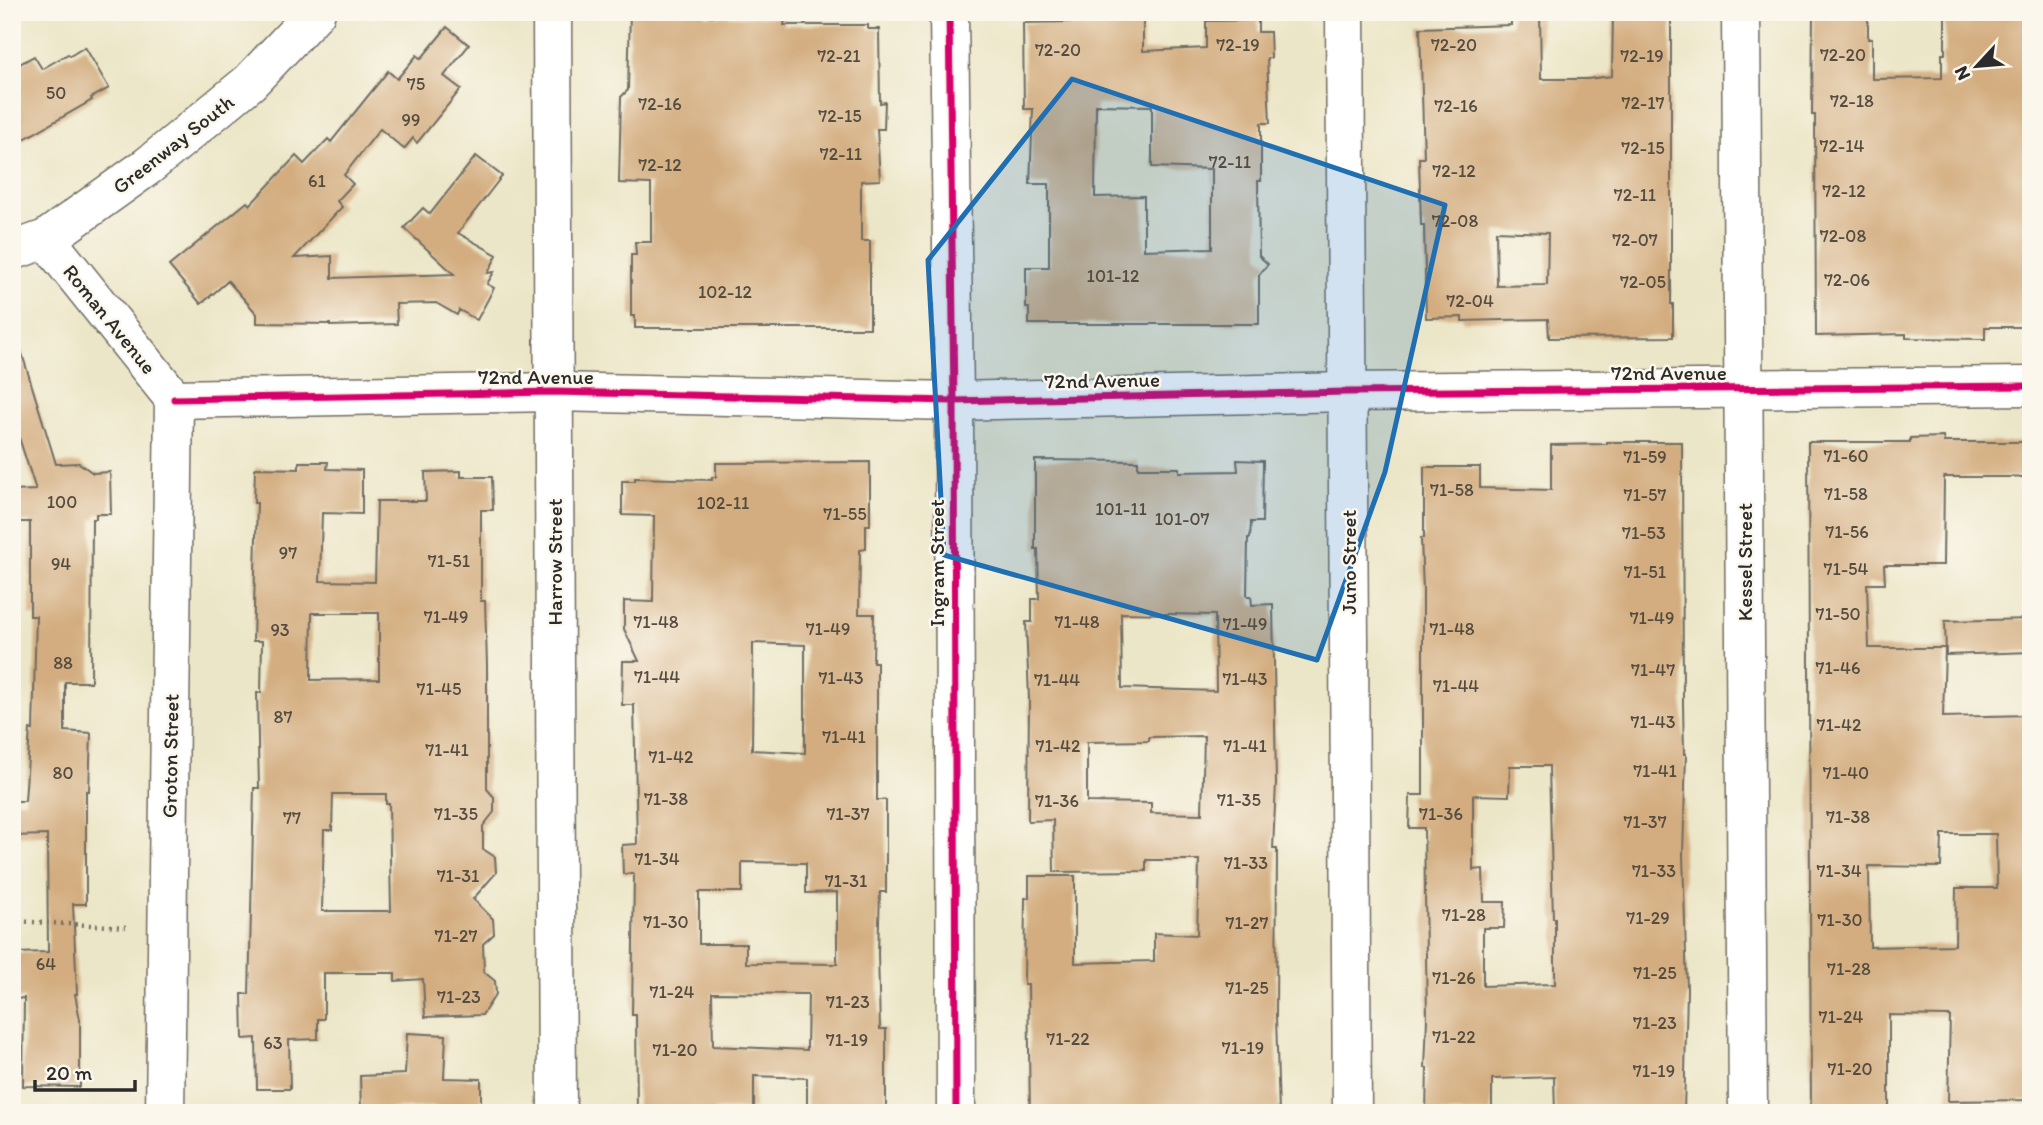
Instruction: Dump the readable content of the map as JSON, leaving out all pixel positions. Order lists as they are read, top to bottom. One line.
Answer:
{"streets":{"street":["Greenway South","Roman Avenue","72nd Avenue","Harrow Street","Juno Street","Kessel Street","Ingram Street","Groton Street"]},"crossings":[["Greenway South","Roman Avenue"],["Roman Avenue","72nd Avenue"],["Roman Avenue","Groton Street"],["72nd Avenue","Harrow Street"],["72nd Avenue","Juno Street"],["72nd Avenue","Kessel Street"],["72nd Avenue","Ingram Street"],["72nd Avenue","Groton Street"]],"house_numbers":["72-19","72-20","72-20","72-20","72-21","72-19","75","50","72-18","72-17","72-16","72-16","72-15","99","72-14","72-15","72-11","72-11","72-12","72-12","61","72-12","72-11","72-08","72-08","72-07","101-12","72-06","72-05","102-12","72-04","71-60","71-59","71-58","71-58","71-57","100","102-11","101-11","71-55","101-07","71-56","71-53","97","71-51","94","71-54","71-51","71-50","71-49","71-49","71-48","71-48","71-49","71-49","71-48","93","88","71-46","71-47","71-44","71-43","71-43","71-44","71-44","71-45","87","71-43","71-42","71-41","71-42","71-41","71-41","71-42","71-41","80","71-40","71-38","71-35","71-36","71-35","71-37","71-36","71-38","77","71-37","71-34","71-33","71-33","71-34","71-31","71-31","71-28","71-29","71-30","71-30","71-27","71-27","64","71-28","71-25","71-26","71-25","71-24","71-23","71-23","71-24","71-23","71-22","71-22","71-19","63","71-19","71-20","71-20","71-19"],"scale_bar":"20 m","north":"bottom left"}
